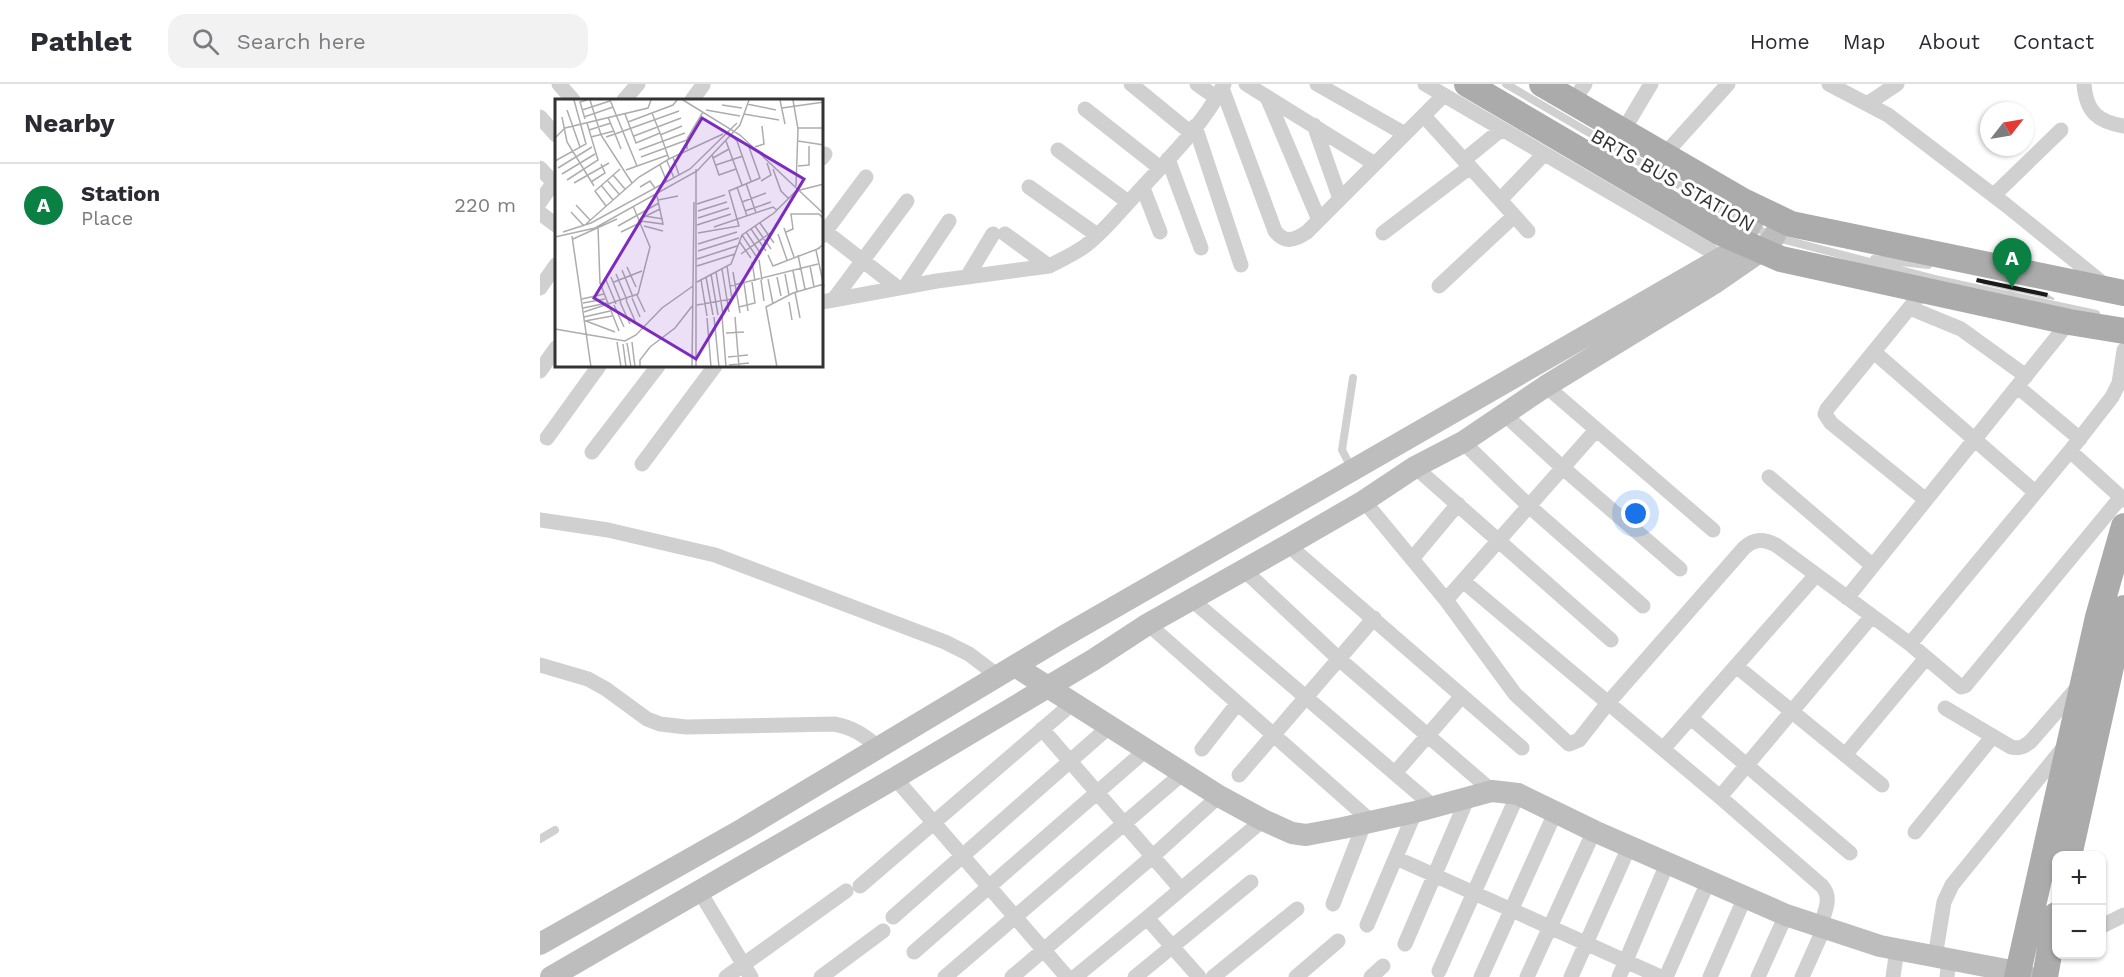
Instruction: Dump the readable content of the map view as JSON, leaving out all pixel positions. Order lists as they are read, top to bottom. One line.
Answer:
{"streets":{"lane":["BRTS BUS STATION"]},"north":"top right","page":{"header":"Pathlet","search":"Search here","nav":["Home","Map","About","Contact"],"heading":"Nearby","list":[{"mark":"A","name":"Station","note":"Place","value":"220 m"}],"pins":"A","map_buttons":["+","−"]}}
